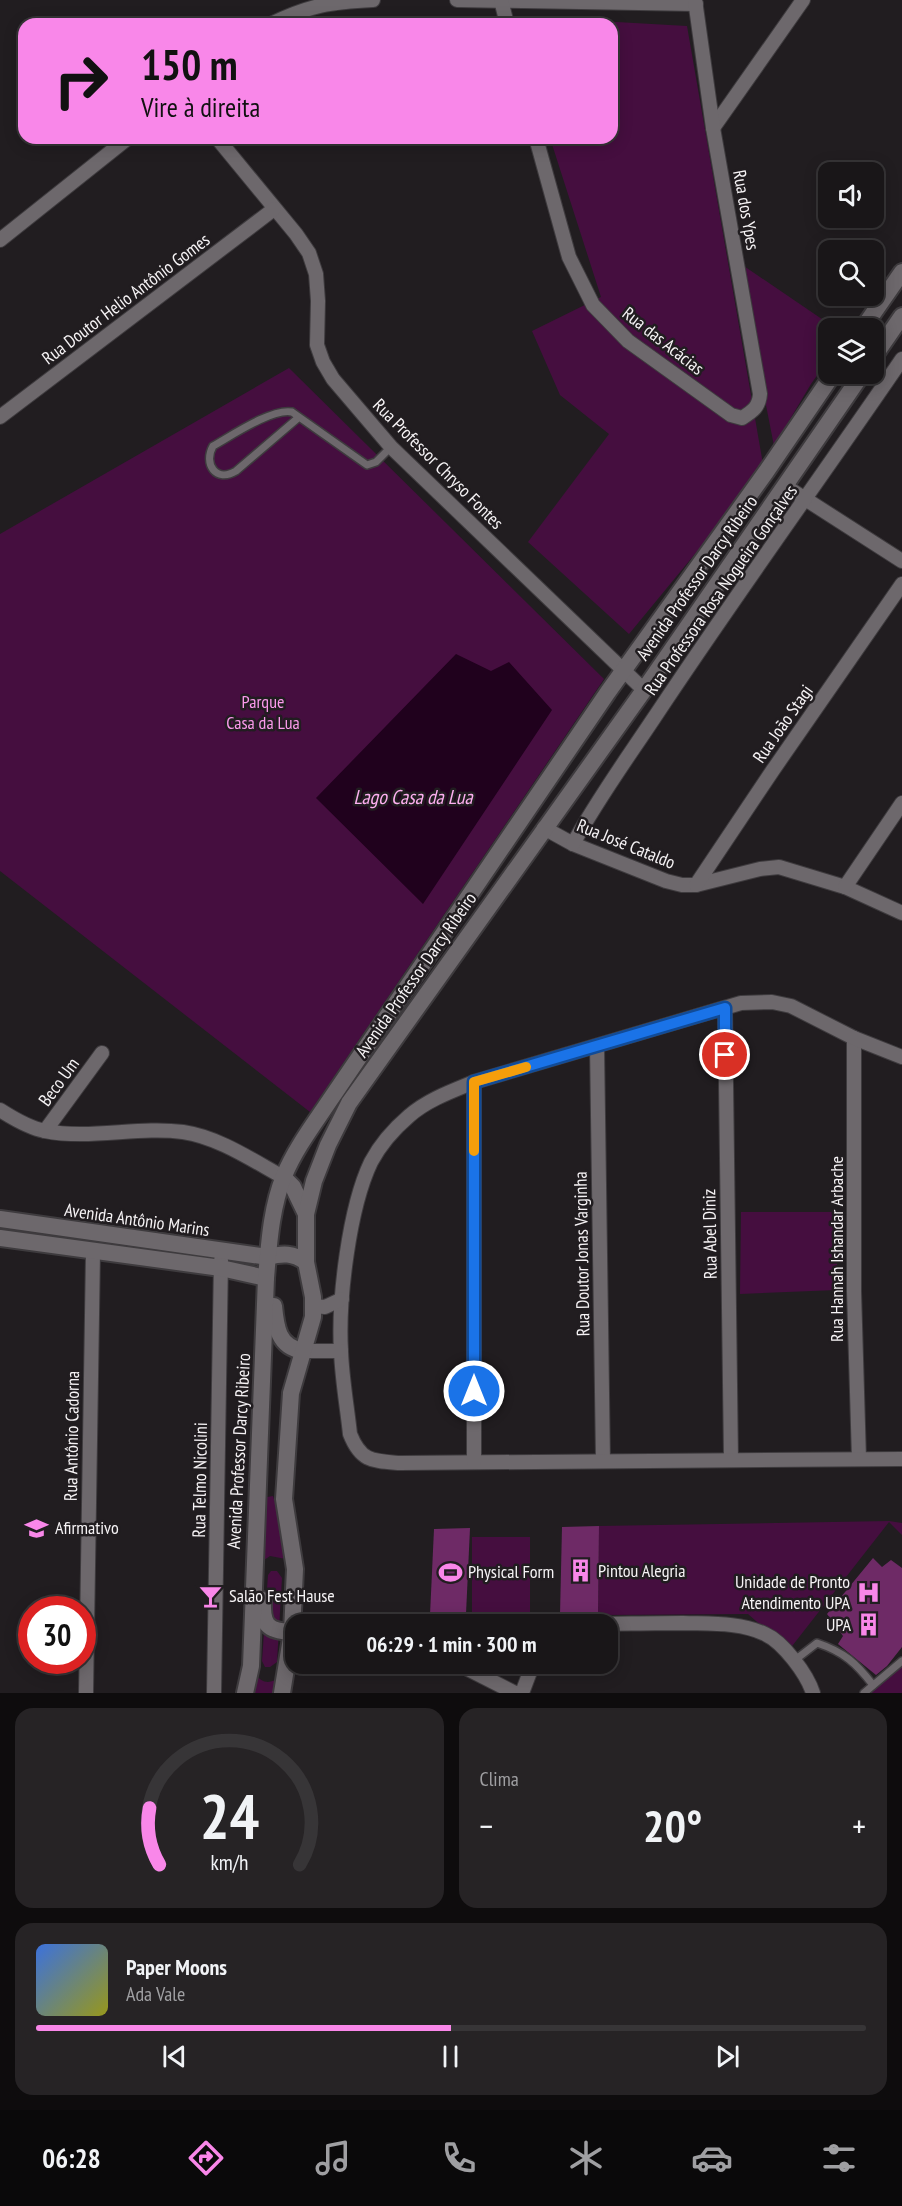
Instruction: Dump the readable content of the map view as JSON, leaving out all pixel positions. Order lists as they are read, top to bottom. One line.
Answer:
{"streets":{"main road":["Avenida Professor Darcy Ribeiro","Avenida Antônio Marins"],"street":["Rua dos Ypes","Rua Doutor Helio Antônio Gomes","Rua das Acácias","Rua Professor Chryso Fontes","Rua Professora Rosa Nogueira Gonçalves","Rua João Stagi","Rua José Cataldo","Beco Um","Rua Abel Diniz","Rua Hannah Ishandar Arbache","Rua Doutor Jonas Varginha","Rua Antônio Cadorna","Rua Telmo Nicolini"]},"crossings":[["Rua dos Ypes","Rua das Acácias"],["Rua Doutor Helio Antônio Gomes","Rua Professor Chryso Fontes"],["Rua Professor Chryso Fontes","Avenida Professor Darcy Ribeiro"],["Avenida Professor Darcy Ribeiro","Rua José Cataldo"],["Avenida Professor Darcy Ribeiro","Avenida Antônio Marins"],["Rua Professora Rosa Nogueira Gonçalves","Rua José Cataldo"],["Rua João Stagi","Rua José Cataldo"],["Avenida Antônio Marins","Rua Antônio Cadorna"],["Avenida Antônio Marins","Rua Telmo Nicolini"]],"water":["Lago Casa da Lua"],"parks":["Parque Casa da Lua"],"places":{"school or university":["Afirmativo"],"building":["Pintou Alegria","UPA"],"sports":["Physical Form"],"hospital":["Unidade de Pronto Atendimento UPA"],"bar":["Salão Fest Hause"]},"page":{"turn":["150 m","Vire à direita"],"limit":"30","trip":"06:29 · 1 min · 300 m","tile":"Clima","heat":["−","20°","+"],"song":["Paper Moons","Ada Vale"],"tabs":"06:28","gauge":["24","km/h"]}}
